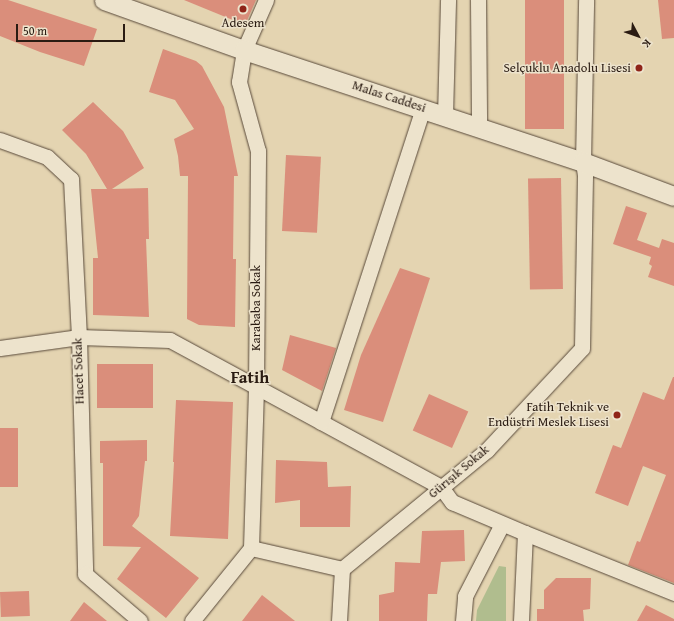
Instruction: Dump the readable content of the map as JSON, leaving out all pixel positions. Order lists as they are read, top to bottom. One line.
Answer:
{"streets":{"street":["Malas Caddesi","Karababa Sokak","Hacet Sokak","Gürışık Sokak"]},"crossings":[["Malas Caddesi","Karababa Sokak"],["Malas Caddesi","Gürışık Sokak"]],"districts":["Fatih"],"places":["Adesem","Selçuklu Anadolu Lisesi","Fatih Teknik ve Endüstri Meslek Lisesi"],"scale_bar":"50 m","north":"bottom right"}
